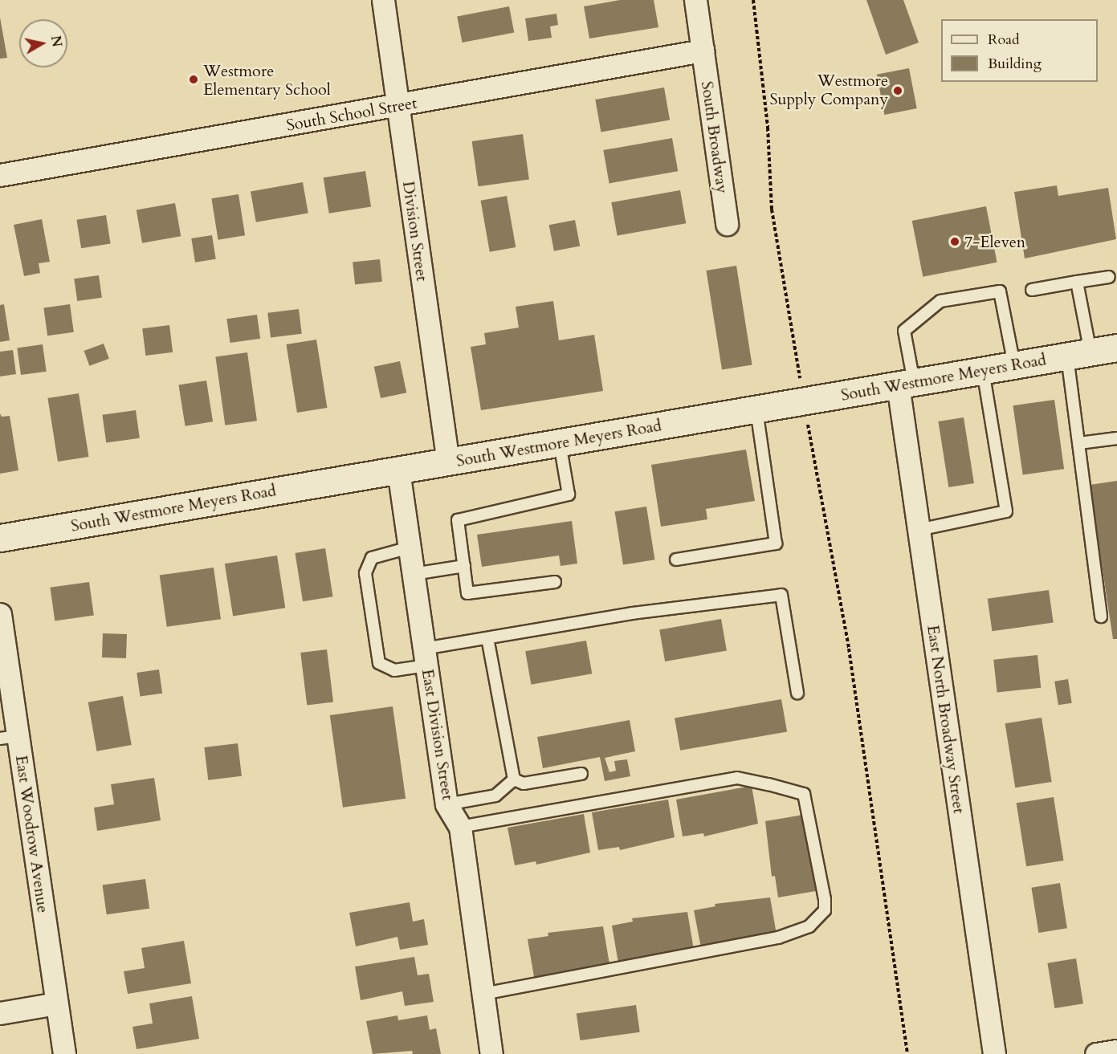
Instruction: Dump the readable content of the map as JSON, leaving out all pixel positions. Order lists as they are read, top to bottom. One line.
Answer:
{"streets":{"street":["South School Street","South Broadway","Division Street","South Westmore Meyers Road","East North Broadway Street","East Division Street","East Woodrow Avenue"]},"crossings":[["South School Street","South Broadway"],["South School Street","Division Street"],["Division Street","South Westmore Meyers Road"],["South Westmore Meyers Road","East North Broadway Street"],["South Westmore Meyers Road","East Division Street"]],"places":["Westmore Elementary School","Westmore Supply Company","7-Eleven"],"legend":["Road","Building"],"north":"right"}
